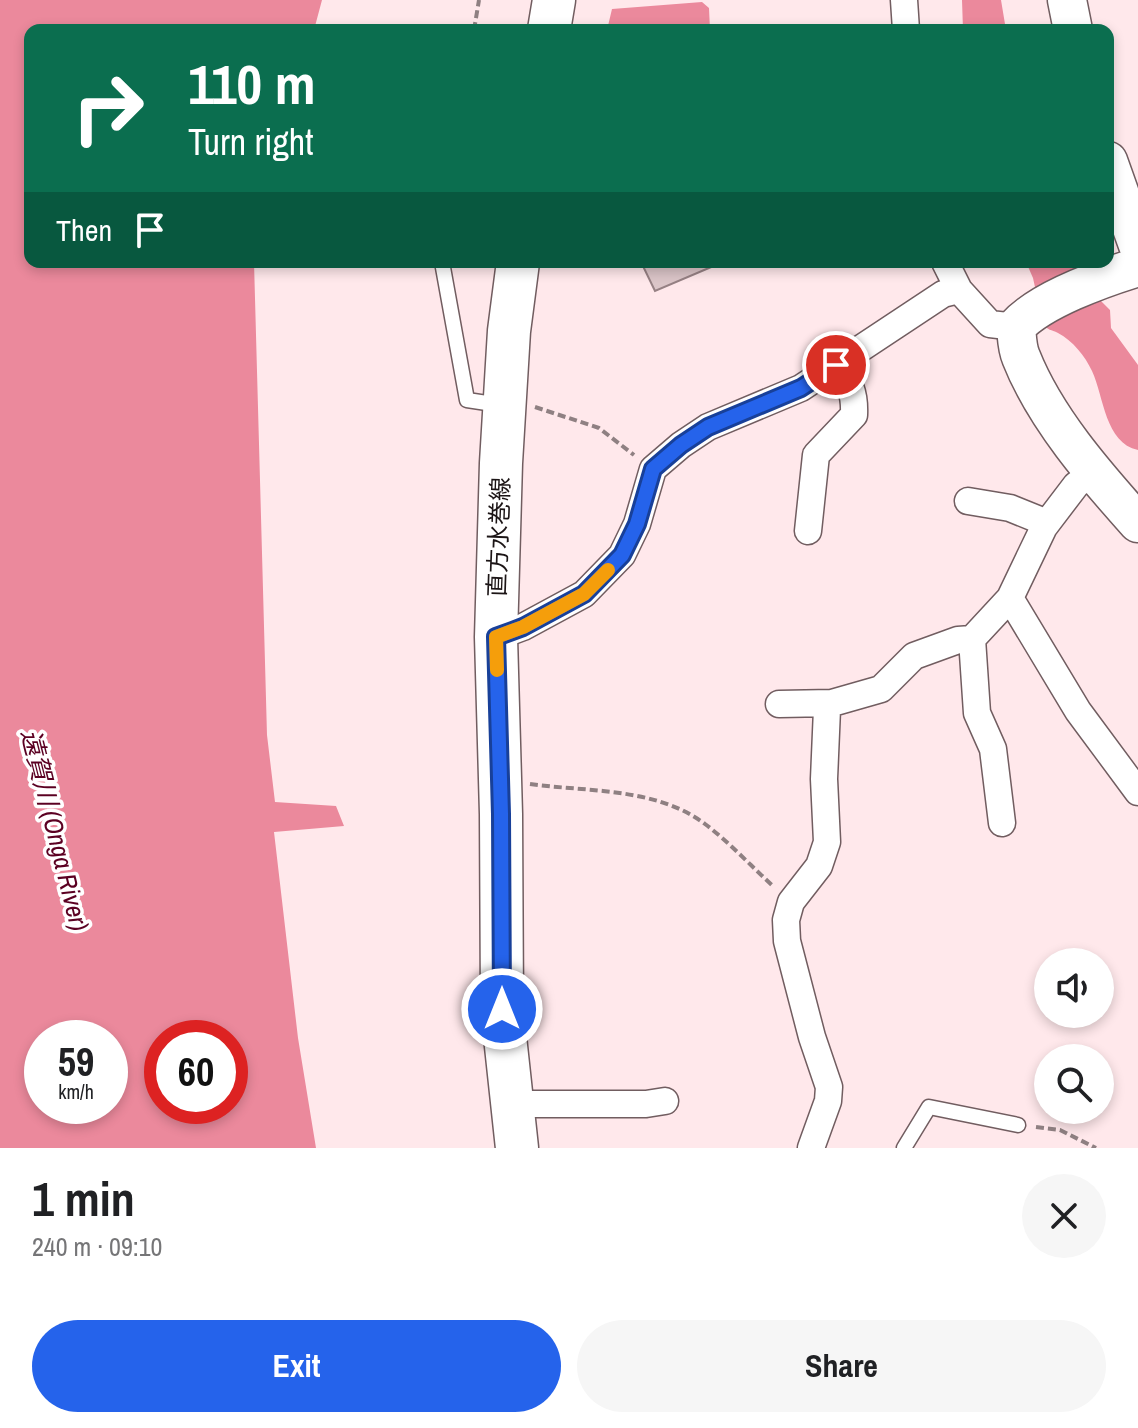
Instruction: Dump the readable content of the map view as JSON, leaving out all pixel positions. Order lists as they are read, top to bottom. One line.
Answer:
{"streets":{"main road":["直方水巻線"]},"water":["遠賀川 (Onga River)"],"page":{"turn":["110 m","Turn right"],"then":"Then","speed":"59 km/h","limit":"60","heading":["1 min","240 m · 09:10"],"buttons":["Exit","Share"]}}
